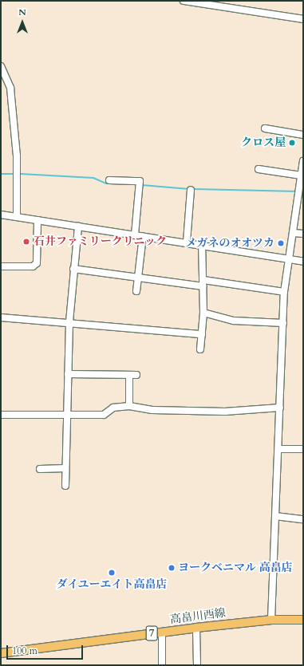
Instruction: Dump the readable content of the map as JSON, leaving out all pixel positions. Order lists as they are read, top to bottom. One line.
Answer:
{"streets":{"main road":["高畠川西線","7"]},"places":["クロス屋","石井ファミリークリニック","メガネのオオツカ","ヨークベニマル 高畠店","ダイユーエイト高畠店"],"scale_bar":"100 m","north":"top"}
